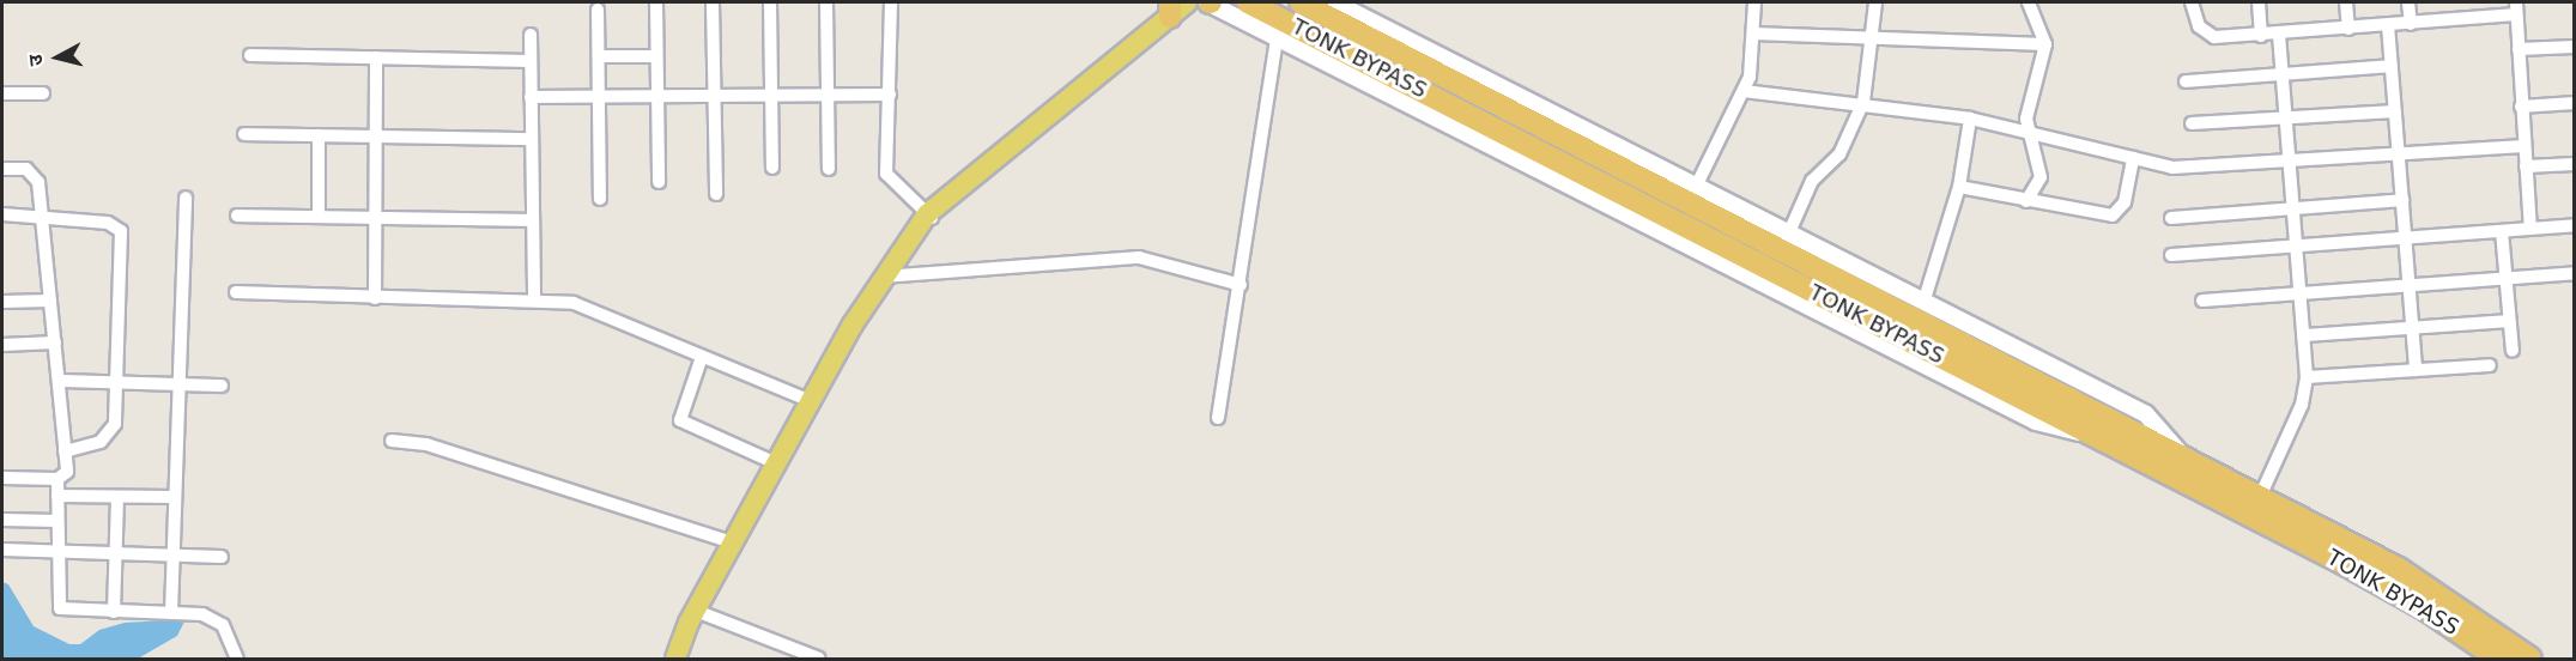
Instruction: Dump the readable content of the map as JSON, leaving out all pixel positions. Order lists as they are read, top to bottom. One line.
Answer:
{"streets":{"highway":["TONK BYPASS"]},"north":"left"}
